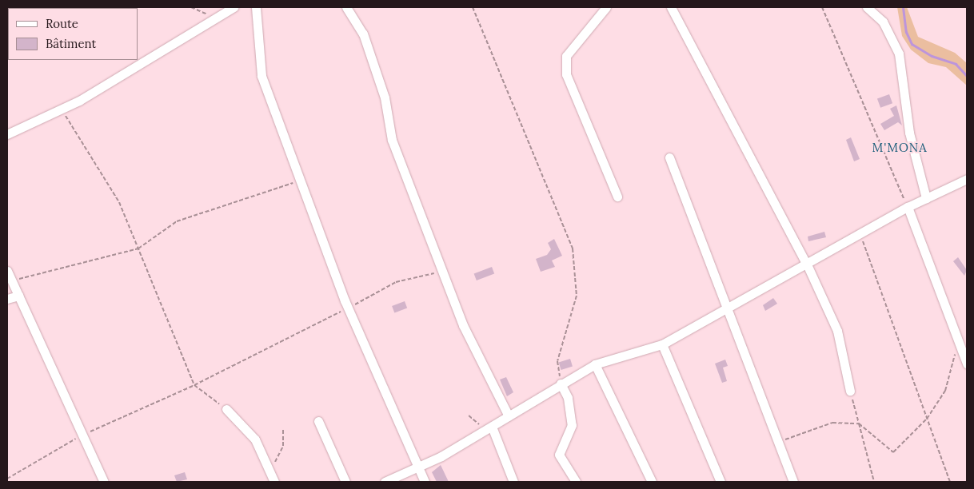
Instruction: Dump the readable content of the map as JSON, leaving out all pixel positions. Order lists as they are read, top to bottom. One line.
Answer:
{"districts":["M'MONA"],"legend":["Route","Bâtiment"]}
